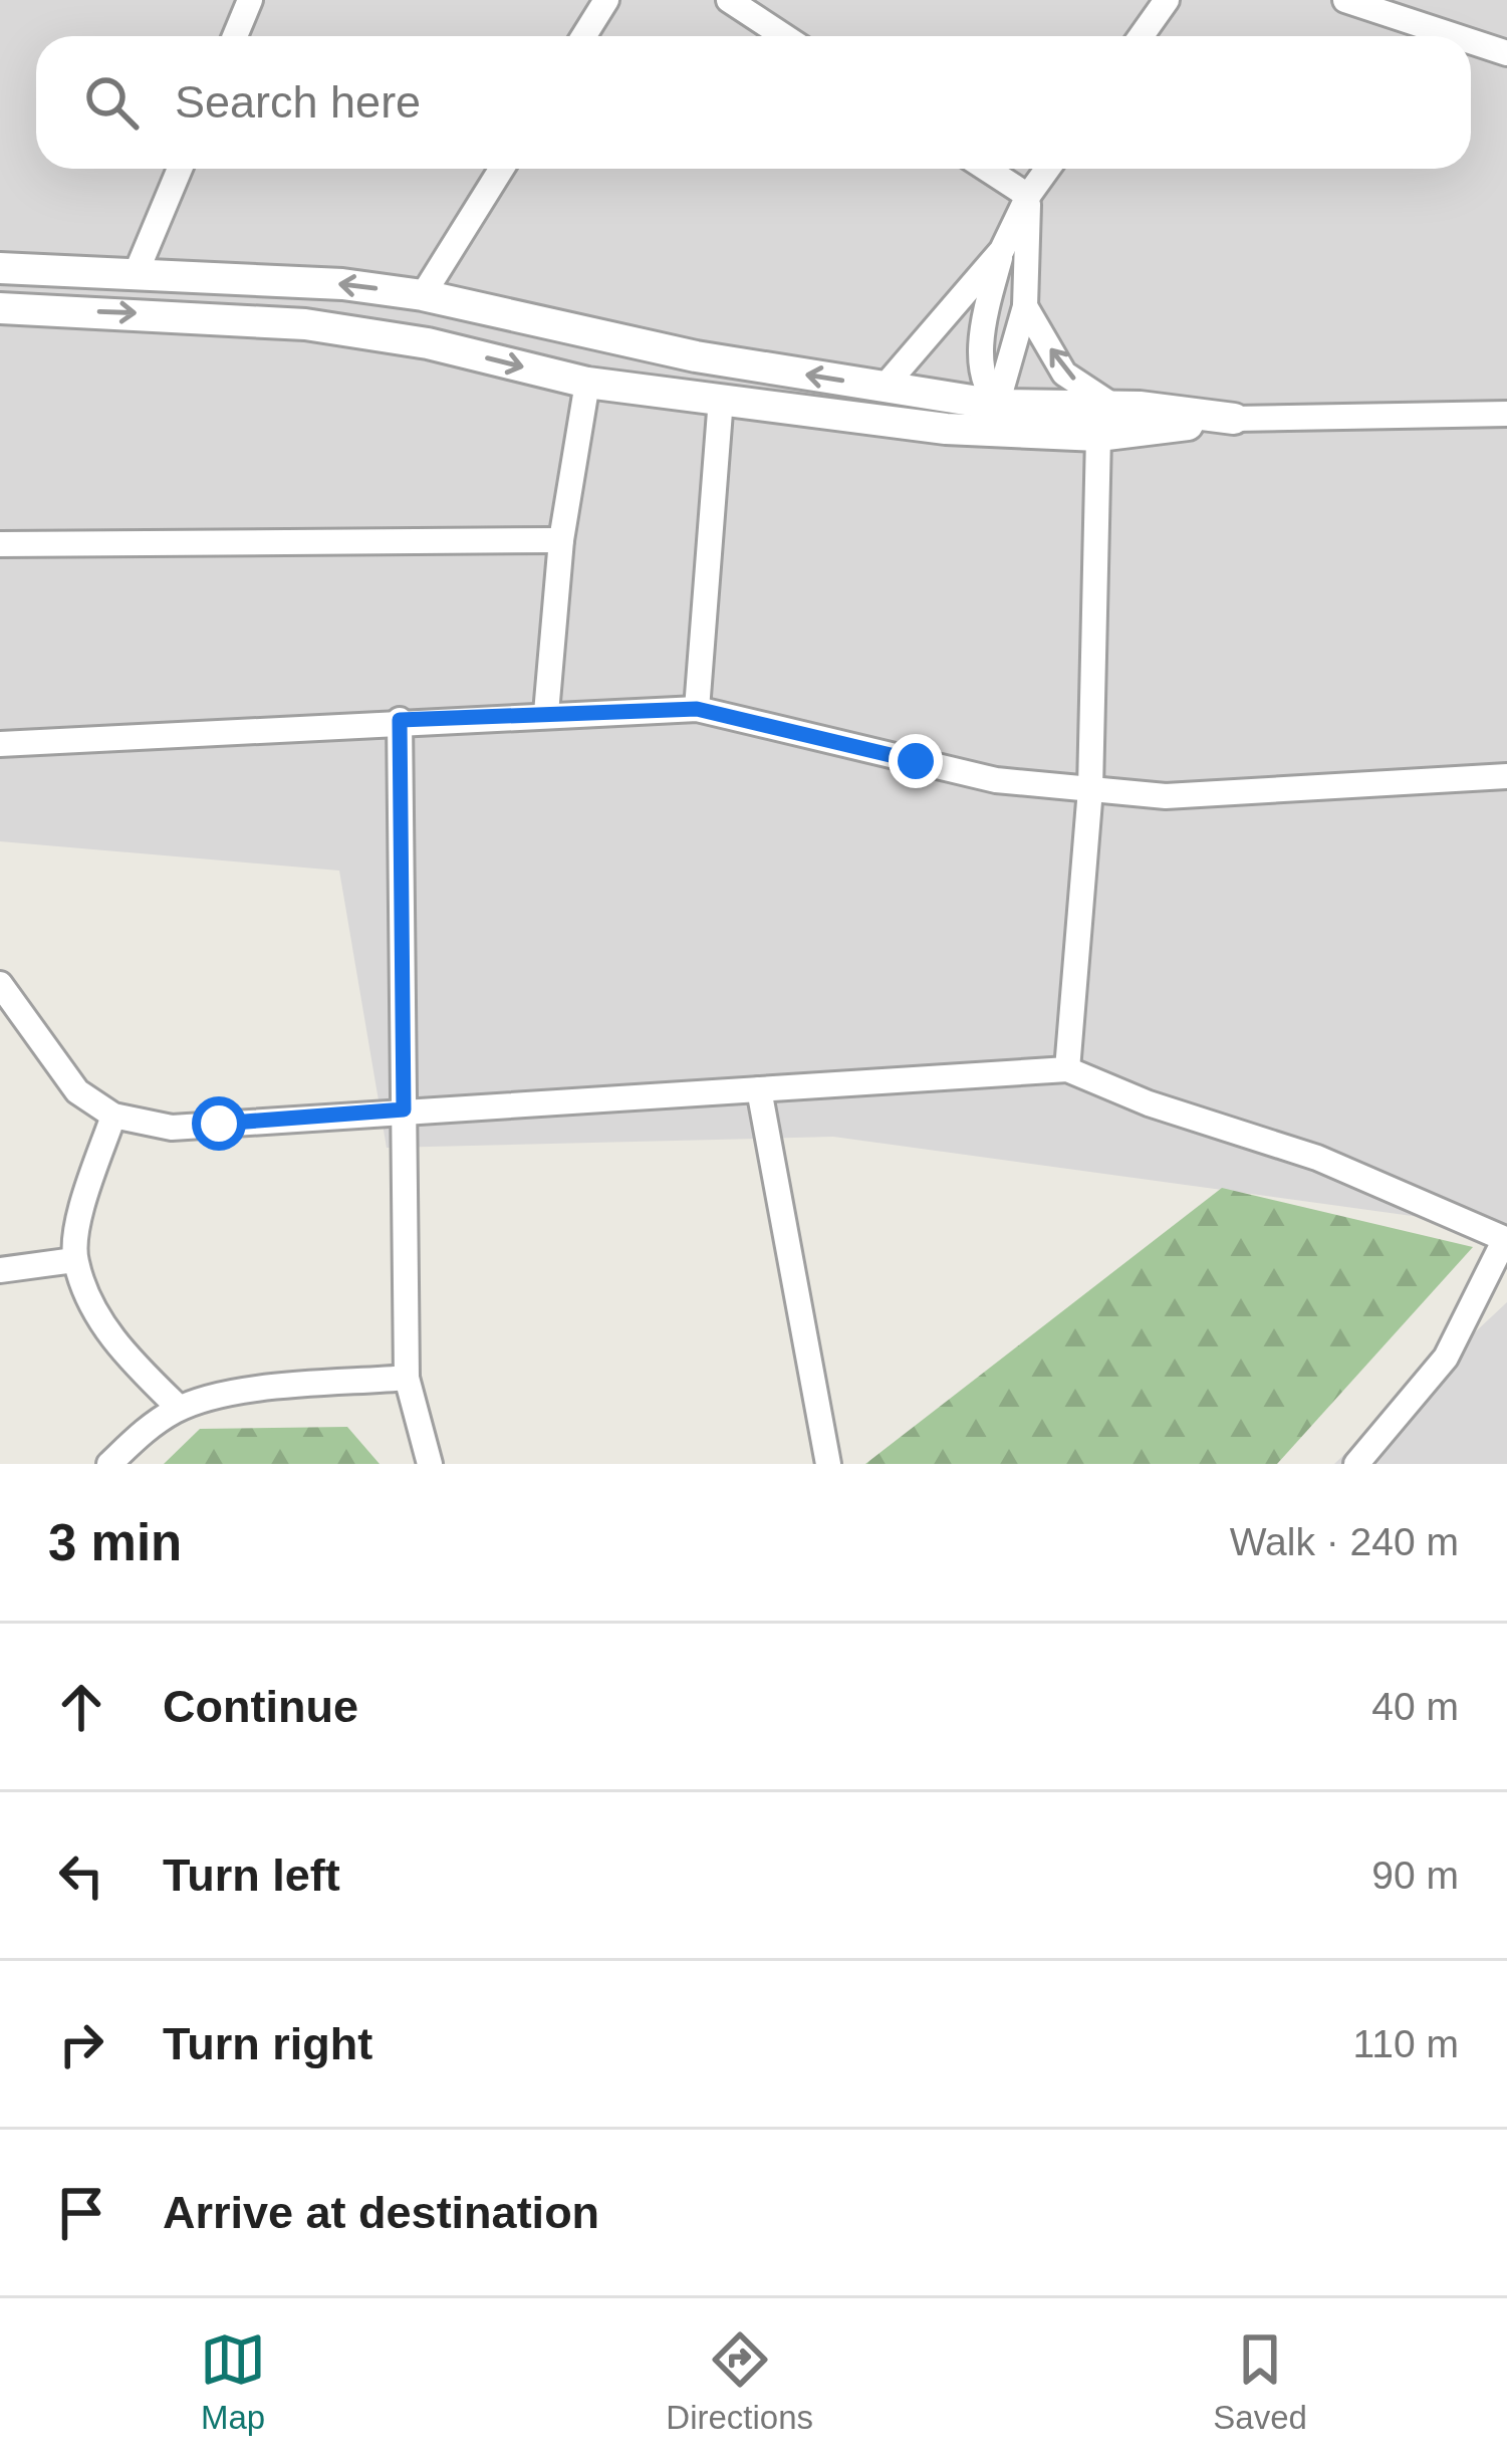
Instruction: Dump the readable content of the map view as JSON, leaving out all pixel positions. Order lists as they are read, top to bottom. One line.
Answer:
{"page":{"search":"Search here","heading":["3 min","Walk · 240 m"],"list":[["Continue","40 m"],["Turn left","90 m"],["Turn right","110 m"],"Arrive at destination"],"nav":["Map","Directions","Saved"]}}
